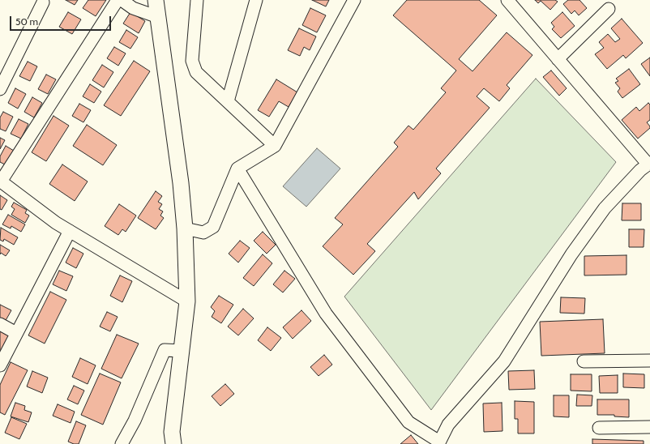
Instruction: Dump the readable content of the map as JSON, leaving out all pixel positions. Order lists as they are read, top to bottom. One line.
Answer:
{"scale_bar":"50 m"}
